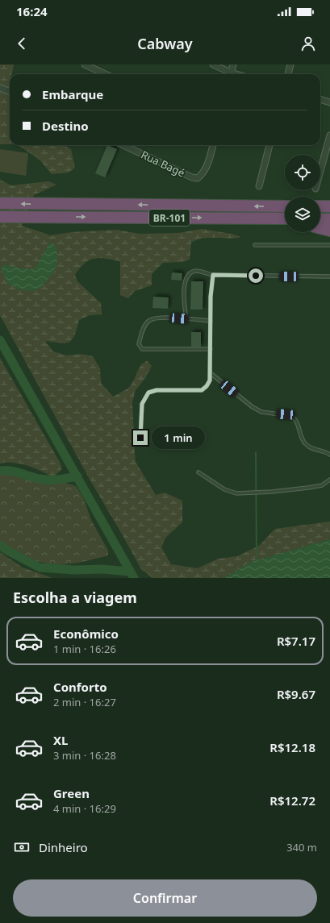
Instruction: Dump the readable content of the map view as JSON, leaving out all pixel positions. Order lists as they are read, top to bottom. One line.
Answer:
{"streets":{"highway":["BR-101"],"street":["Rua Bagé"]},"page":{"status":"16:24","header":"Cabway","banner":["Embarque","Destino"],"bubble":"1 min","heading":"Escolha a viagem","list":[{"name":"Econômico","note":"1 min · 16:26","value":"R$7.17"},{"name":"Conforto","note":"2 min · 16:27","value":"R$9.67"},{"name":"XL","note":"3 min · 16:28","value":"R$12.18"},{"name":"Green","note":"4 min · 16:29","value":"R$12.72"}],"pay":["Dinheiro","340 m"],"buttons":"Confirmar"}}
